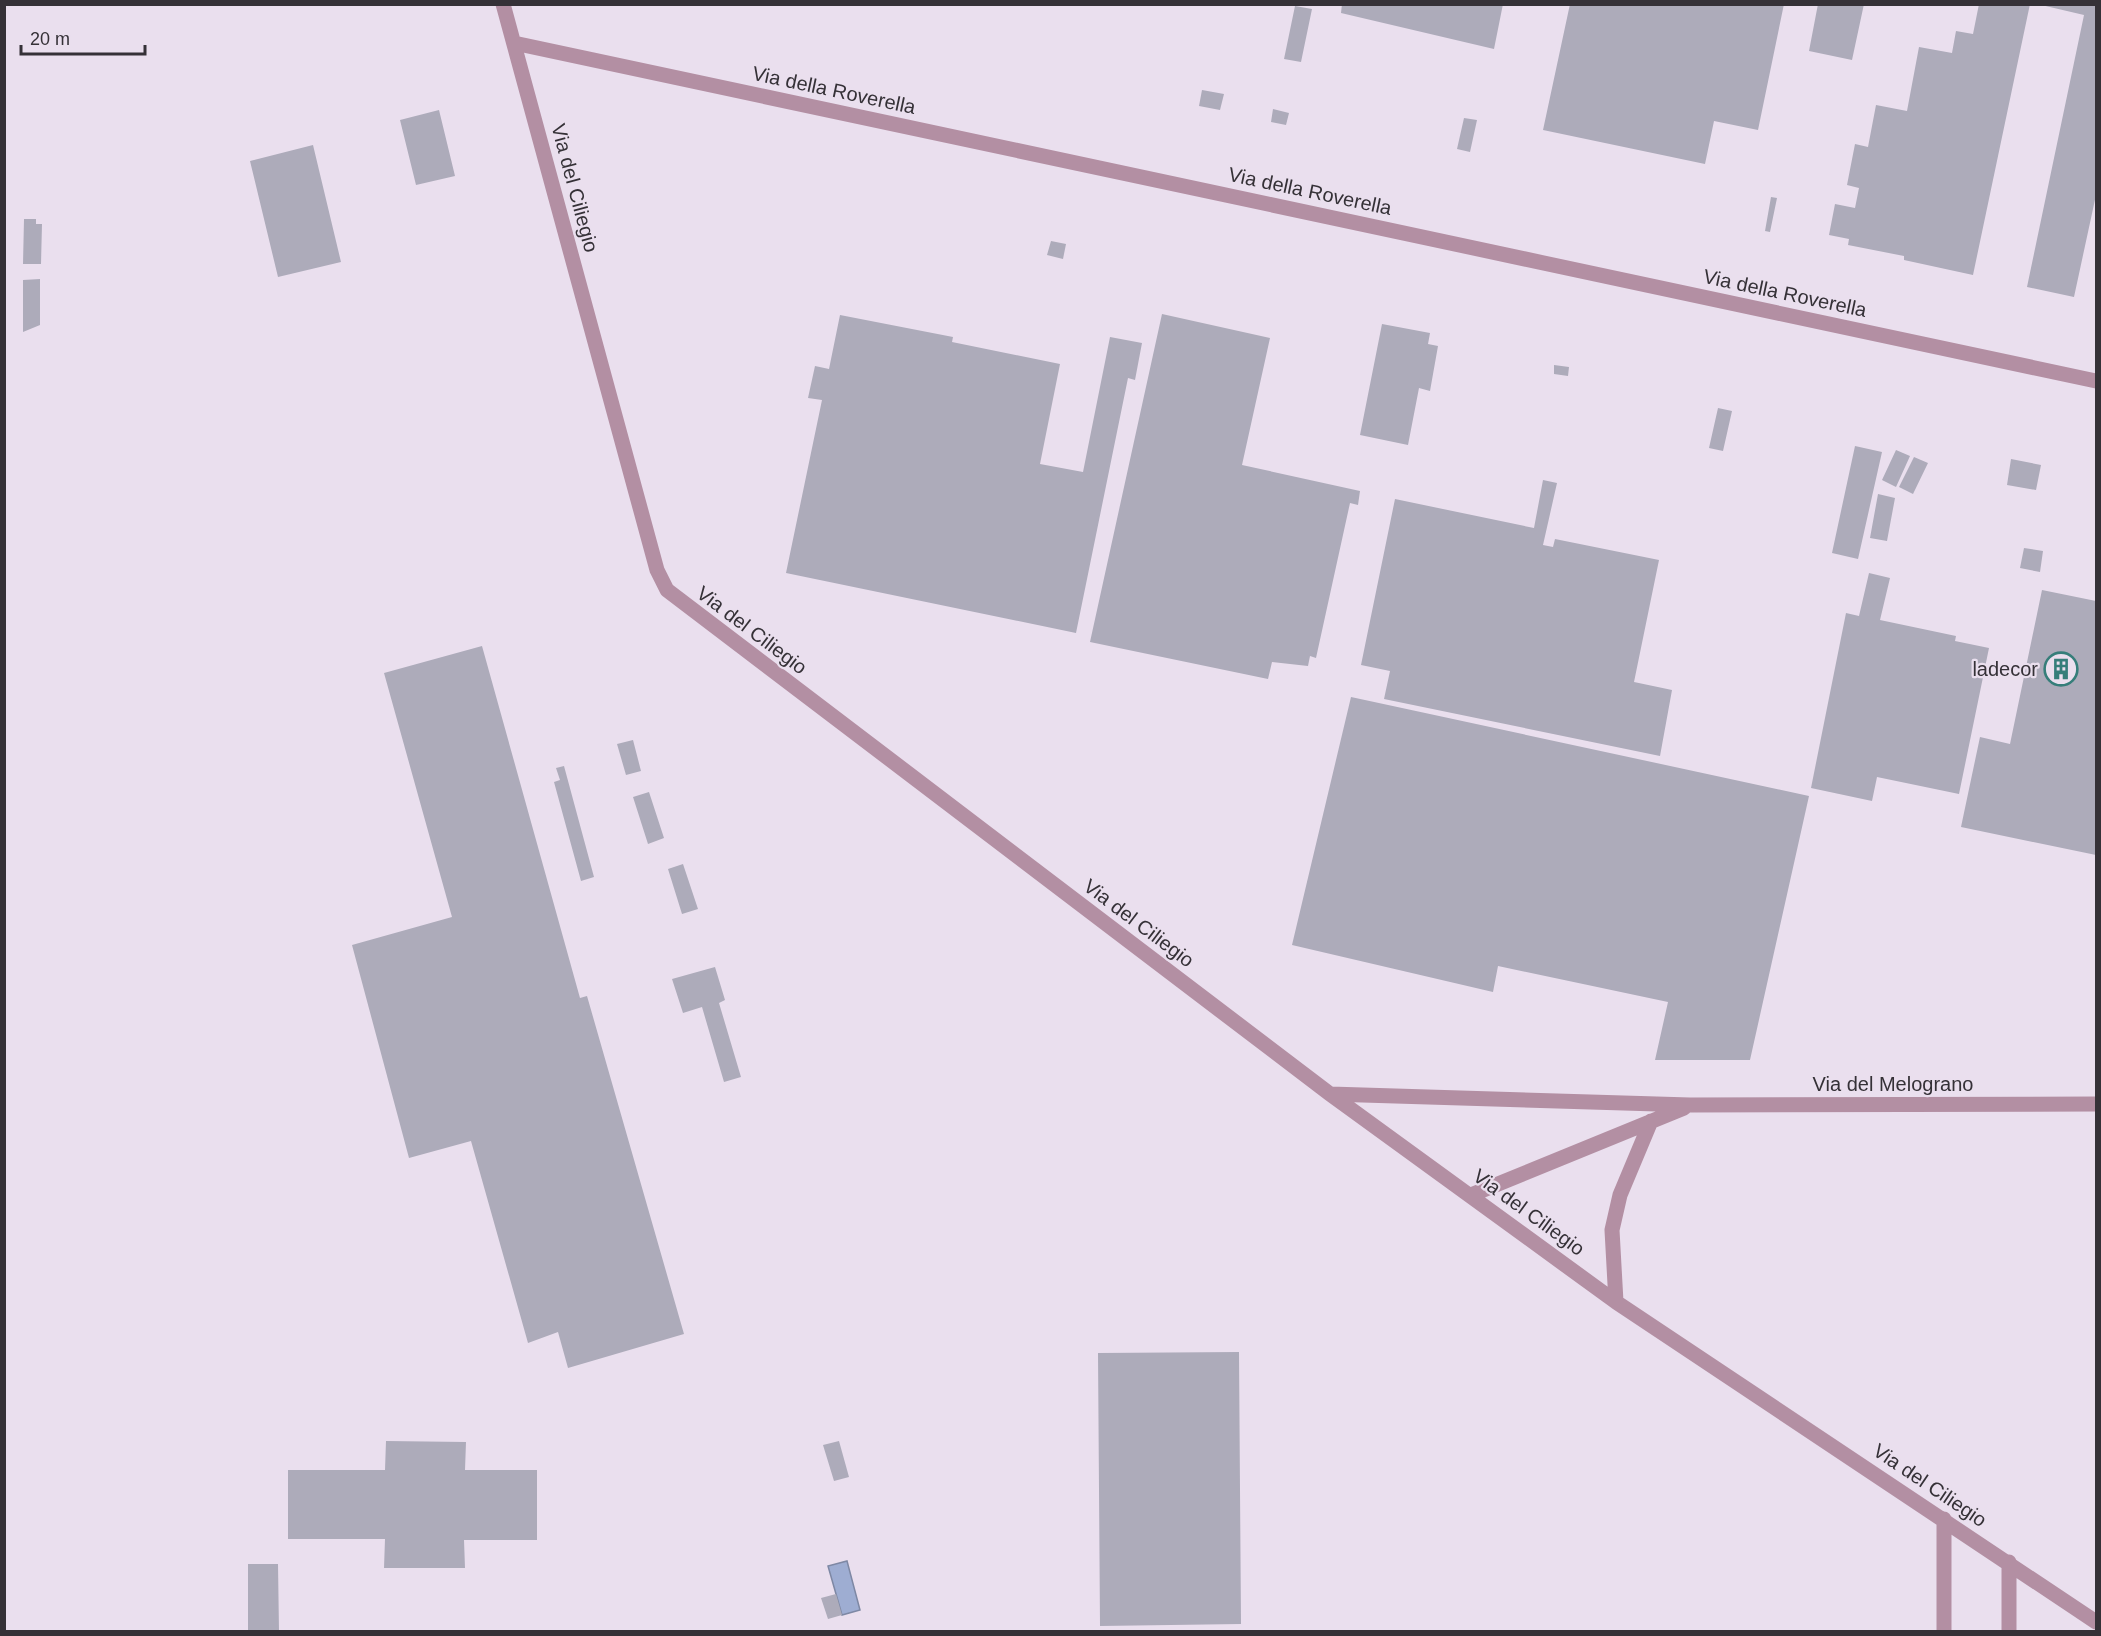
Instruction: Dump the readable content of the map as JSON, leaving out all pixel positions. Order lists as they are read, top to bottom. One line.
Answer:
{"streets":{"street":["Via della Roverella","Via del Ciliegio","Via del Melograno"]},"crossings":[["Via della Roverella","Via del Ciliegio"],["Via del Ciliegio","Via del Melograno"]],"places":{"building":["ladecor"]},"scale_bar":"20 m"}
